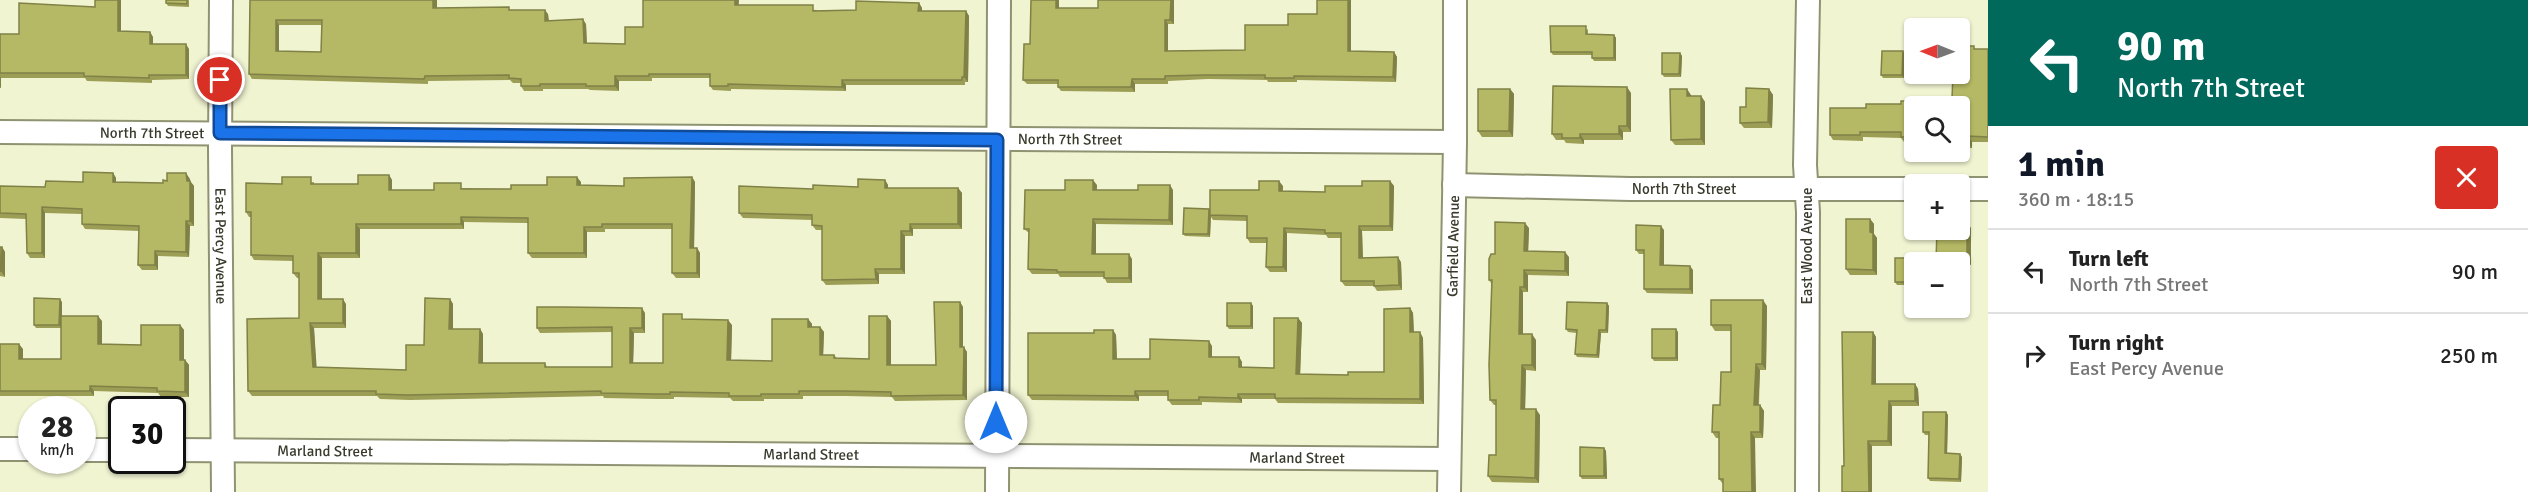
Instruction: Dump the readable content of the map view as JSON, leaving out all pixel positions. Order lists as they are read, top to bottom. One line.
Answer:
{"streets":{"street":["North 7th Street","East Percy Avenue","Garfield Avenue","East Wood Avenue","Marland Street"]},"crossings":[["North 7th Street","East Percy Avenue"],["North 7th Street","Garfield Avenue"],["North 7th Street","East Wood Avenue"],["East Percy Avenue","Marland Street"],["Garfield Avenue","Marland Street"]],"north":"left","page":{"turn":["90 m","North 7th Street"],"map_buttons":["+","−"],"heading":["1 min","360 m · 18:15"],"list":[{"name":"Turn left","note":"North 7th Street","value":"90 m"},{"name":"Turn right","note":"East Percy Avenue","value":"250 m"}],"speed":"28 km/h","limit":"30"}}
